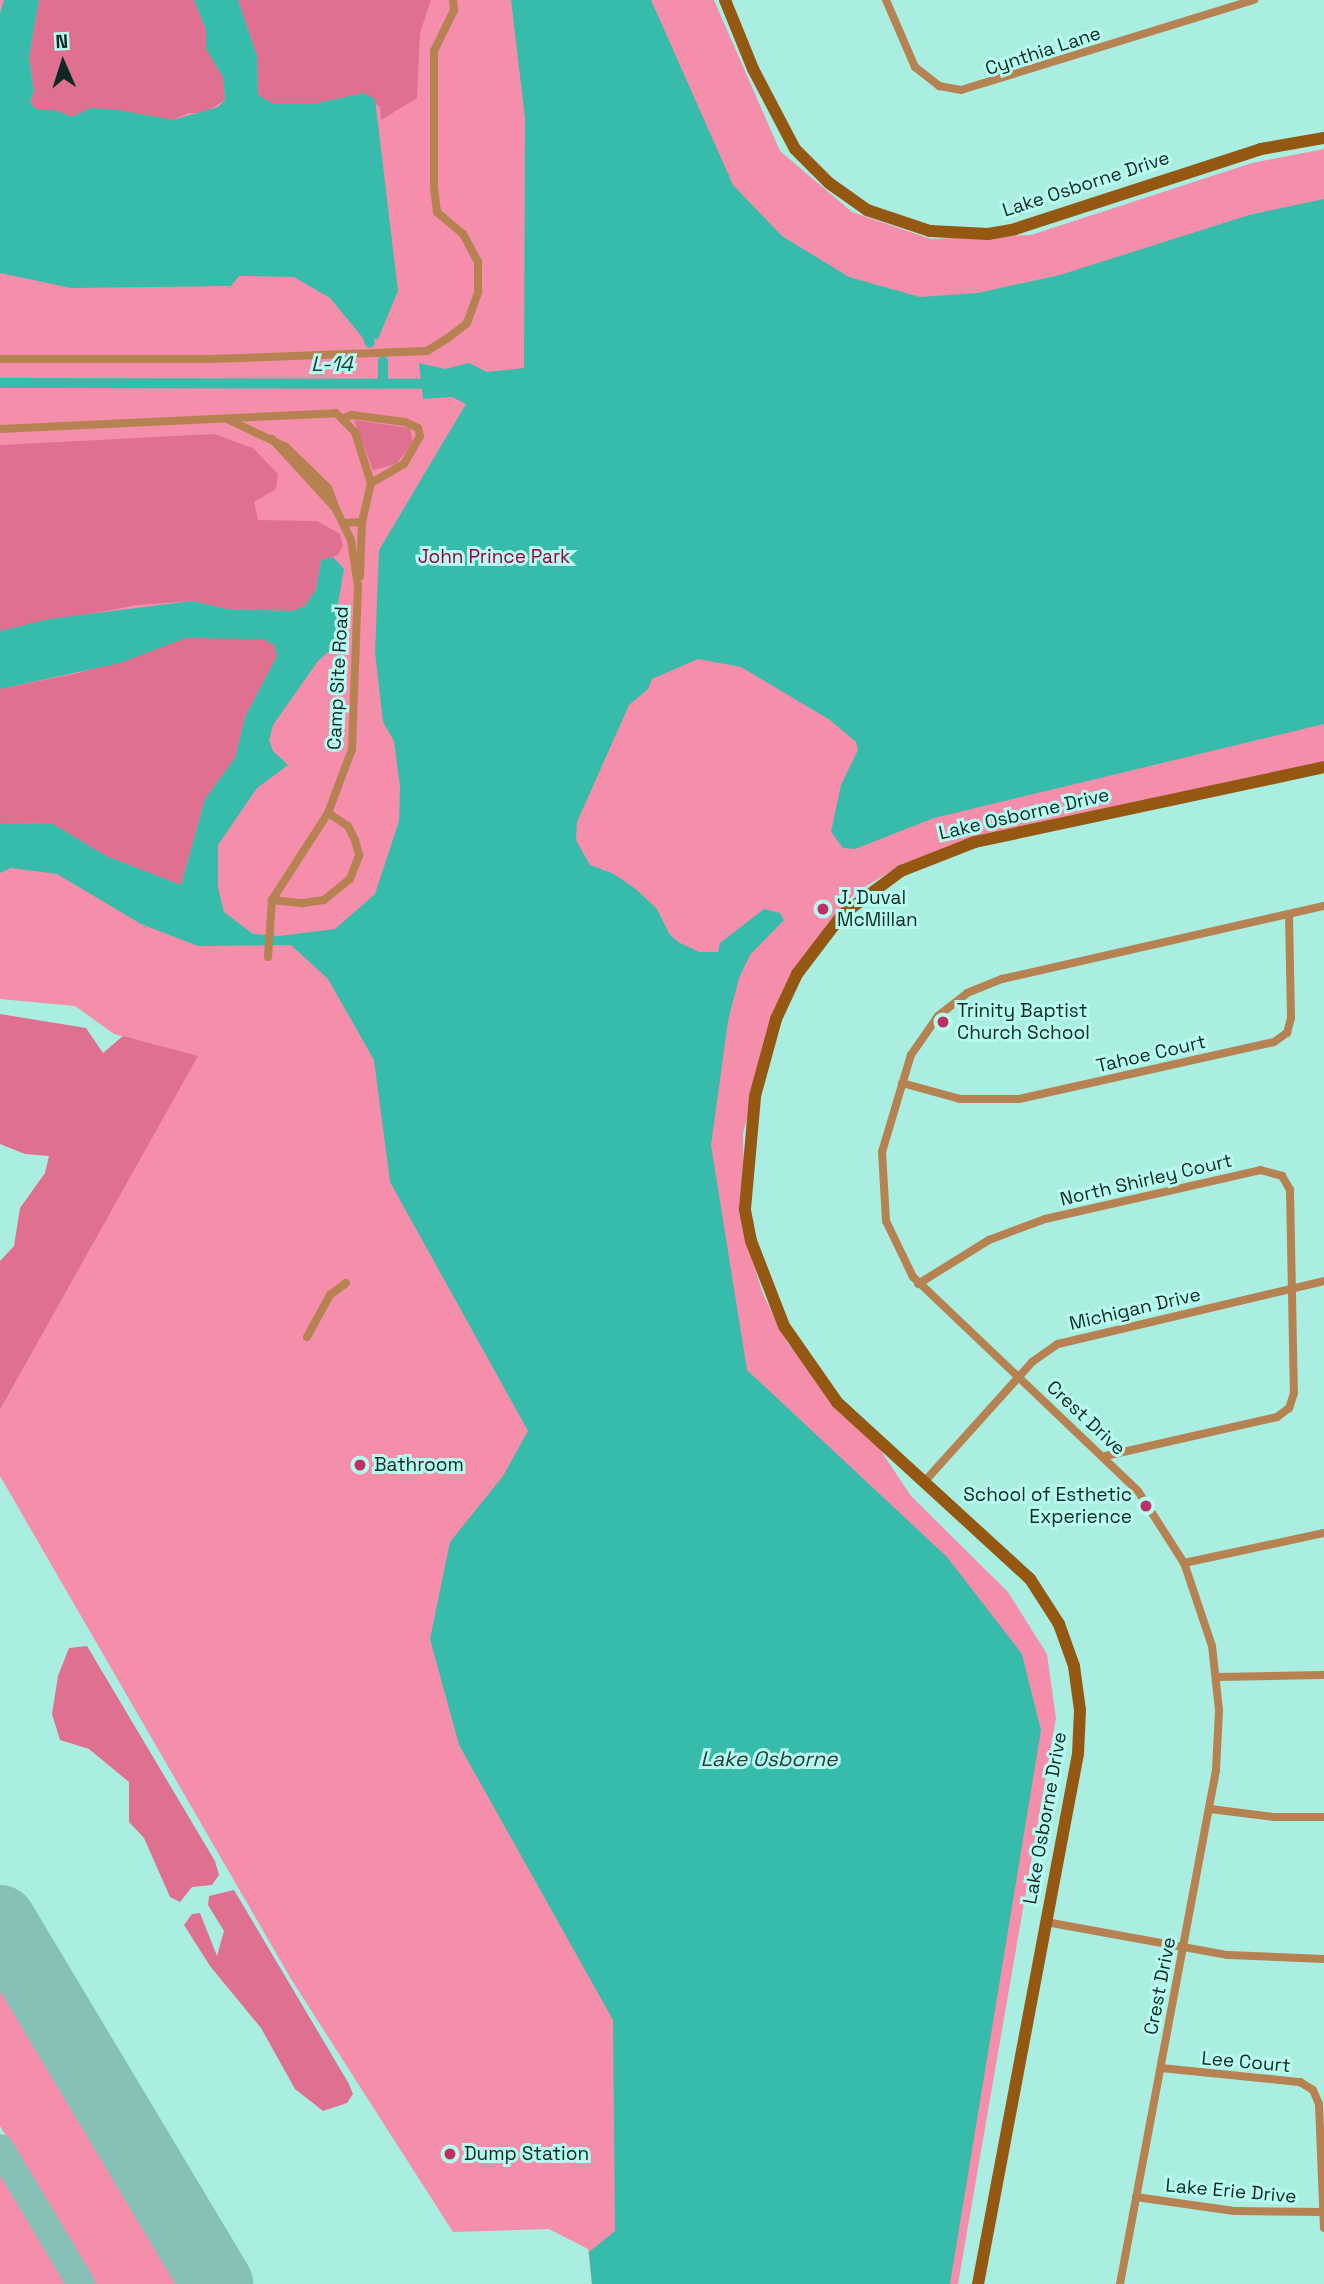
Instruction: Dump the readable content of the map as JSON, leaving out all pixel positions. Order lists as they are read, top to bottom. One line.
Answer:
{"streets":{"street":["Cynthia Lane","Lake Osborne Drive","Camp Site Road","Tahoe Court","North Shirley Court","Michigan Drive","Crest Drive","Lee Court","Lake Erie Drive"]},"crossings":[["Lake Osborne Drive","Michigan Drive"],["Tahoe Court","Crest Drive"],["North Shirley Court","Michigan Drive"],["North Shirley Court","Crest Drive"],["Michigan Drive","Crest Drive"],["Crest Drive","Lee Court"],["Crest Drive","Lake Erie Drive"],["Lee Court","Lake Erie Drive"]],"water":["L-14","Lake Osborne"],"parks":["John Prince Park"],"places":["J. Duval McMillan","Trinity Baptist Church School","Bathroom","School of Esthetic Experience","Dump Station"],"north":"top"}
